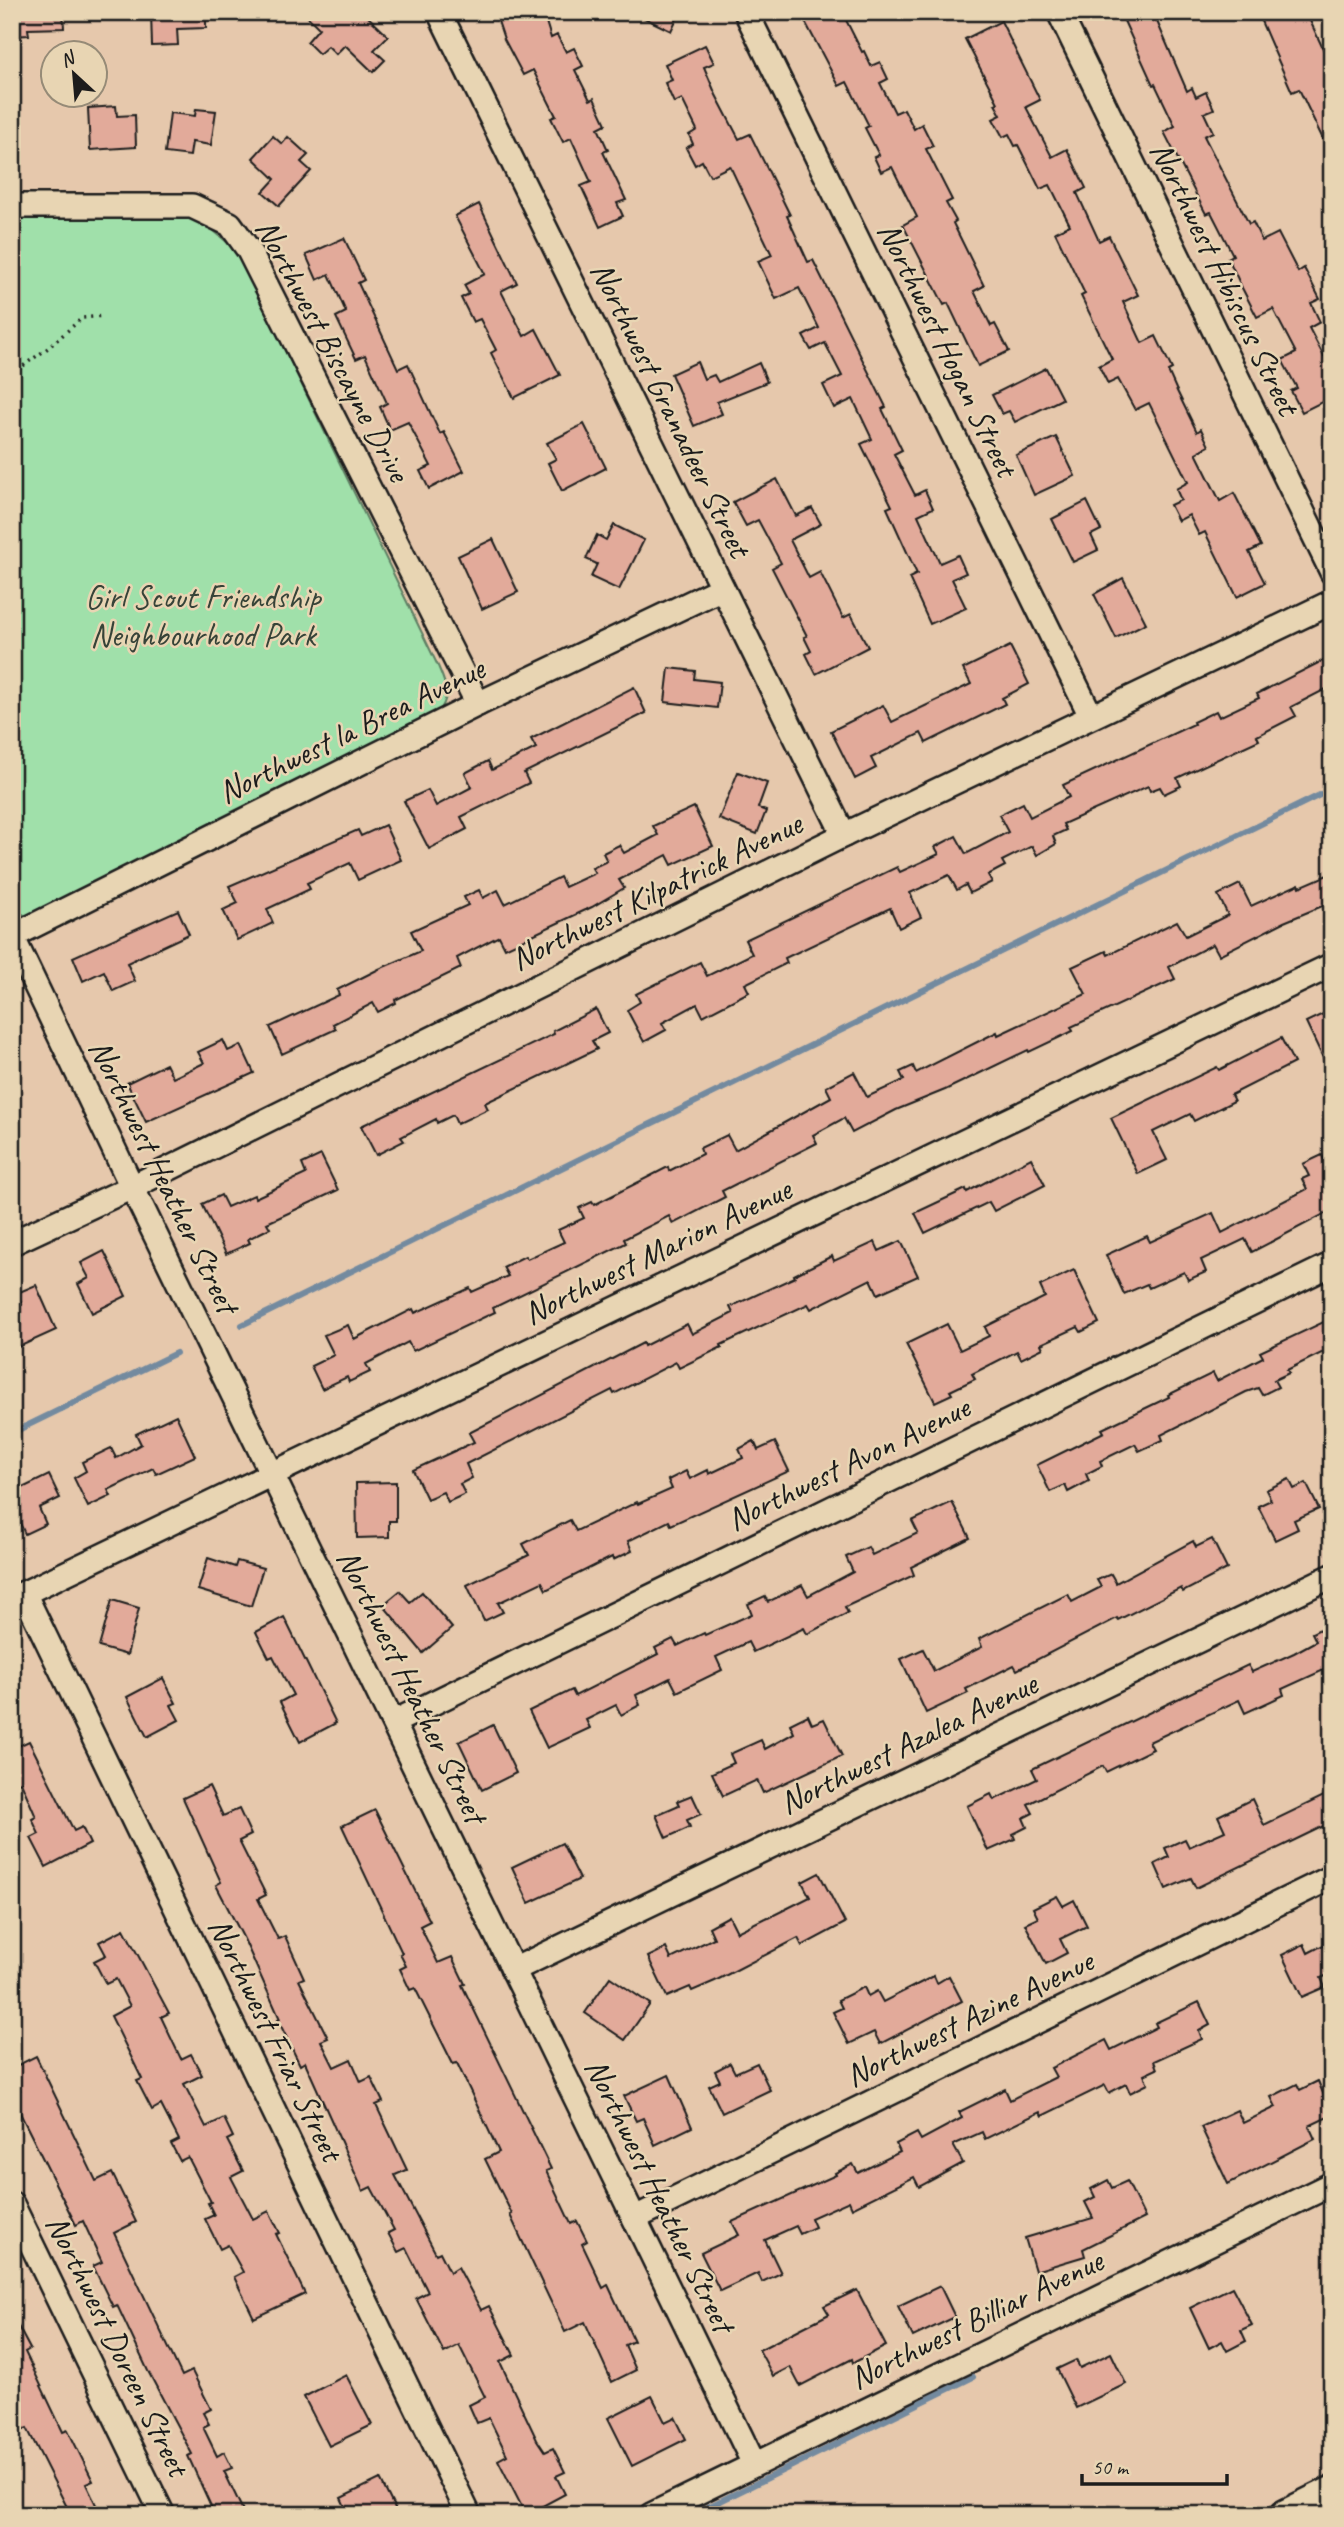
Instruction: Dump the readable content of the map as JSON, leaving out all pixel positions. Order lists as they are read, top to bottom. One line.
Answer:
{"streets":{"street":["Northwest Hibiscus Street","Northwest Hogan Street","Northwest Biscayne Drive","Northwest Granadeer Street","Northwest la Brea Avenue","Northwest Kilpatrick Avenue","Northwest Heather Street","Northwest Marion Avenue","Northwest Avon Avenue","Northwest Azalea Avenue","Northwest Azine Avenue","Northwest Friar Street","Northwest Billiar Avenue","Northwest Doreen Street"]},"crossings":[["Northwest Hogan Street","Northwest Kilpatrick Avenue"],["Northwest Biscayne Drive","Northwest la Brea Avenue"],["Northwest Granadeer Street","Northwest la Brea Avenue"],["Northwest Granadeer Street","Northwest Kilpatrick Avenue"],["Northwest la Brea Avenue","Northwest Heather Street"],["Northwest Kilpatrick Avenue","Northwest Heather Street"],["Northwest Heather Street","Northwest Marion Avenue"],["Northwest Heather Street","Northwest Avon Avenue"],["Northwest Heather Street","Northwest Azalea Avenue"],["Northwest Heather Street","Northwest Azine Avenue"],["Northwest Heather Street","Northwest Billiar Avenue"],["Northwest Marion Avenue","Northwest Friar Street"]],"parks":["Girl Scout Friendship Neighbourhood Park"],"scale_bar":"50 m","north":"top left"}
